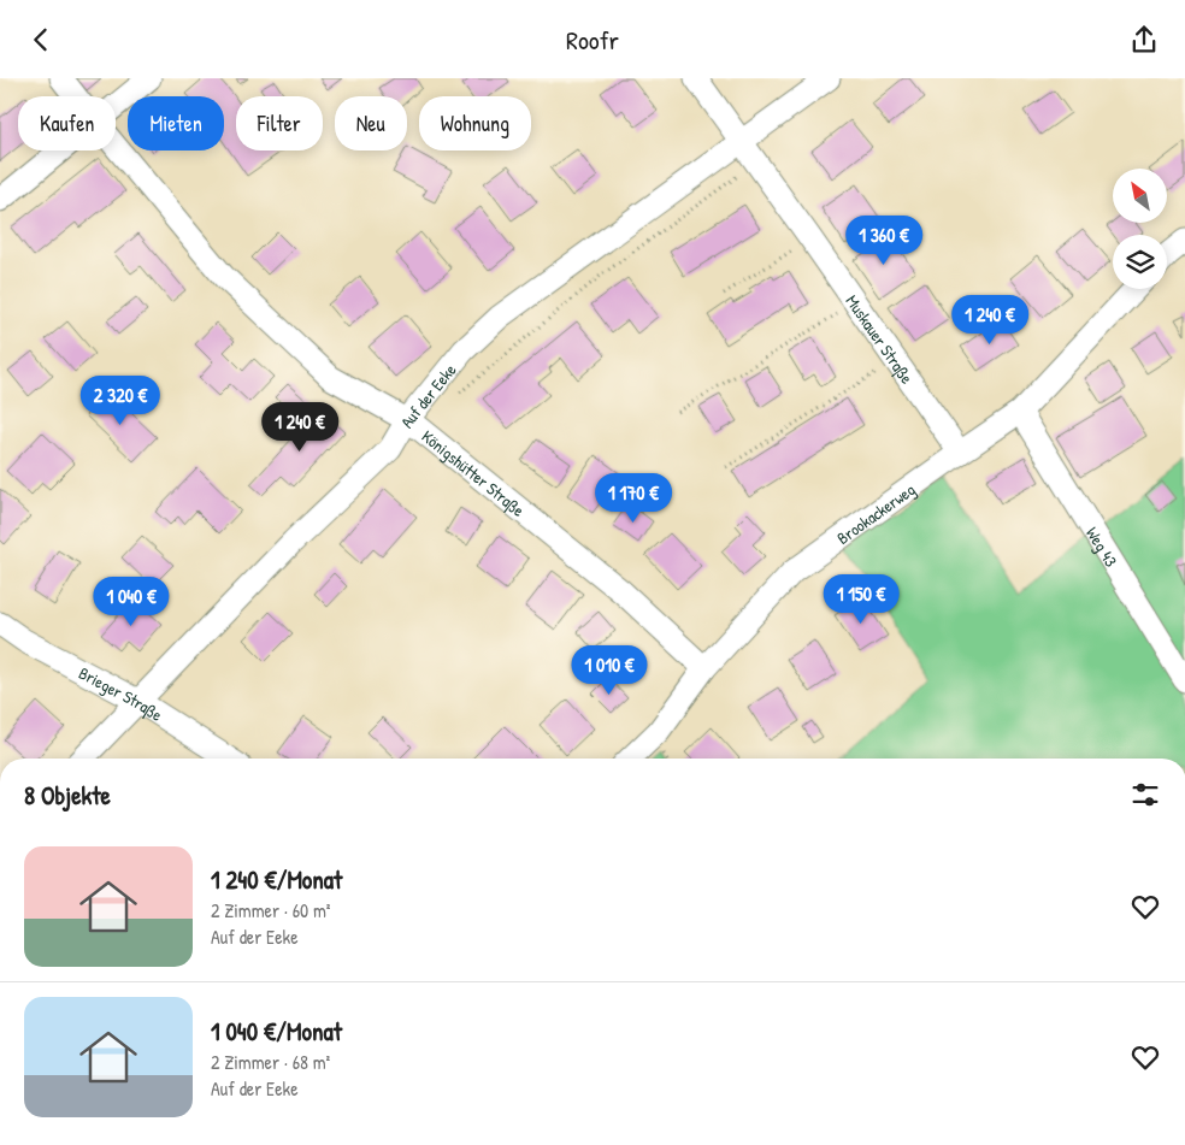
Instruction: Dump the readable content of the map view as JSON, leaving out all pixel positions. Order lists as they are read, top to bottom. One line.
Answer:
{"streets":{"street":["Muskauer Straße","Auf der Eeke","Königshütter Straße","Brookackerweg","Weg 43","Brieger Straße"]},"crossings":[["Muskauer Straße","Auf der Eeke"],["Muskauer Straße","Brookackerweg"],["Auf der Eeke","Königshütter Straße"],["Auf der Eeke","Brieger Straße"],["Königshütter Straße","Brookackerweg"],["Brookackerweg","Weg 43"]],"north":"top left","page":{"header":"Roofr","chip":["Kaufen","Mieten","Filter","Neu","Wohnung"],"price":["1 360 €","1 240 €","2 320 €","1 240 €","1 170 €","1 150 €","1 040 €","1 010 €"],"heading":"8 Objekte","list":[{"name":"1 240 €/Monat","note":"2 Zimmer · 60 m² · Auf der Eeke"},{"name":"1 040 €/Monat","note":"2 Zimmer · 68 m² · Auf der Eeke"}]}}
